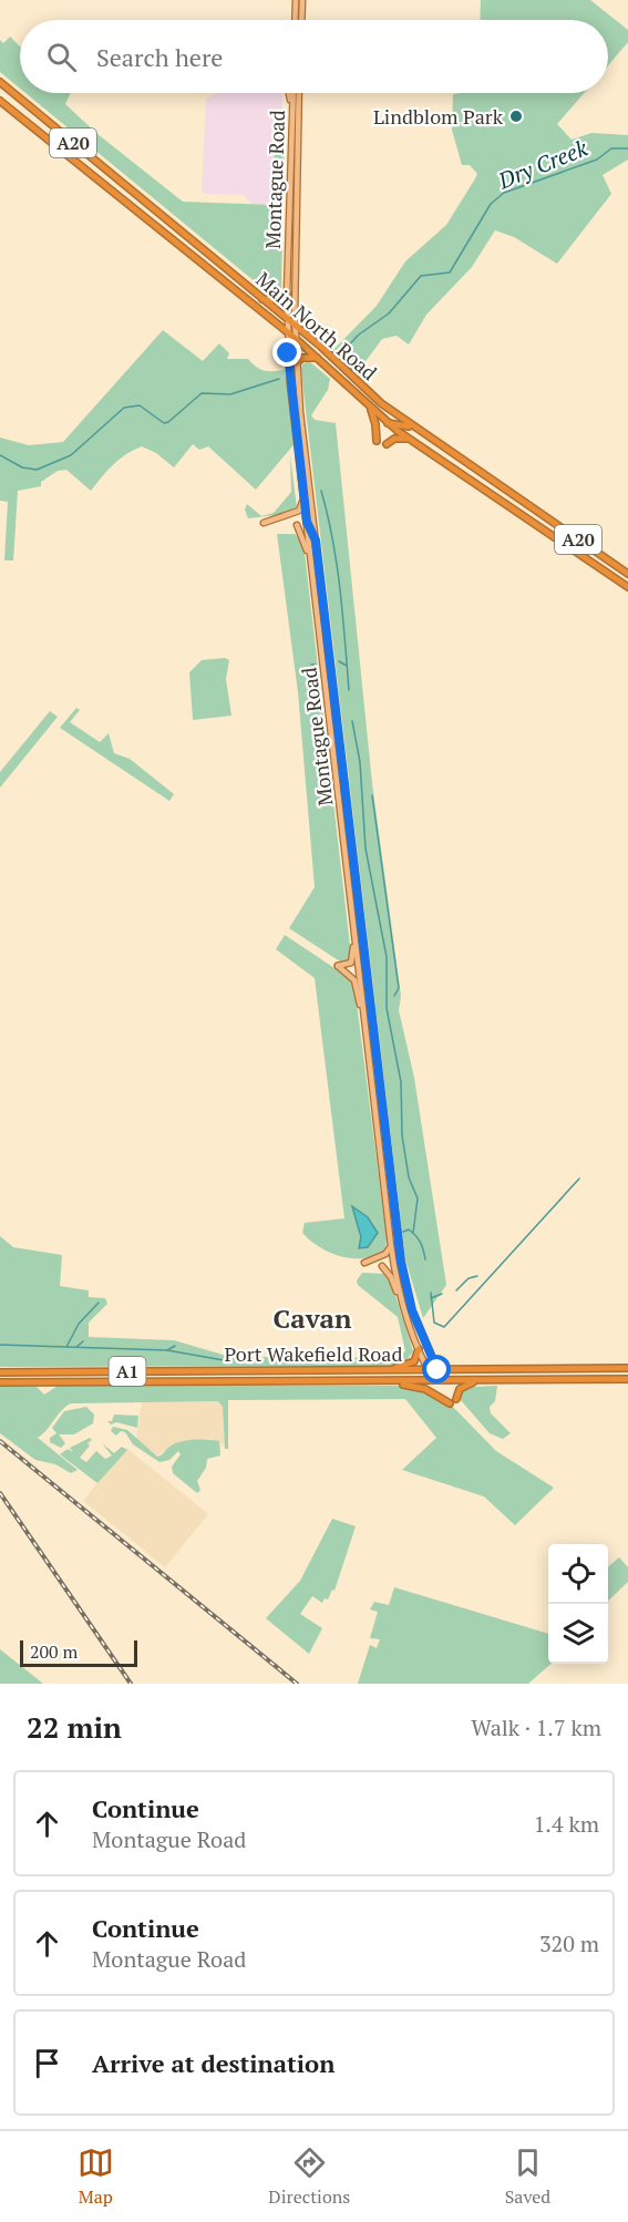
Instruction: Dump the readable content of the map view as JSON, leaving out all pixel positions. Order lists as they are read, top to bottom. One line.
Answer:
{"streets":{"highway":["A20","Main North Road","Port Wakefield Road","A1"],"main road":["Montague Road"]},"crossings":[["Montague Road","Main North Road"],["Montague Road","Port Wakefield Road"]],"districts":["Cavan"],"water":["Dry Creek"],"places":["Lindblom Park"],"scale_bar":"200 m","page":{"search":"Search here","scale":"200 m","heading":["22 min","Walk · 1.7 km"],"list":[["Continue","Montague Road","1.4 km"],["Continue","Montague Road","320 m"],"Arrive at destination"],"nav":["Map","Directions","Saved"]}}
